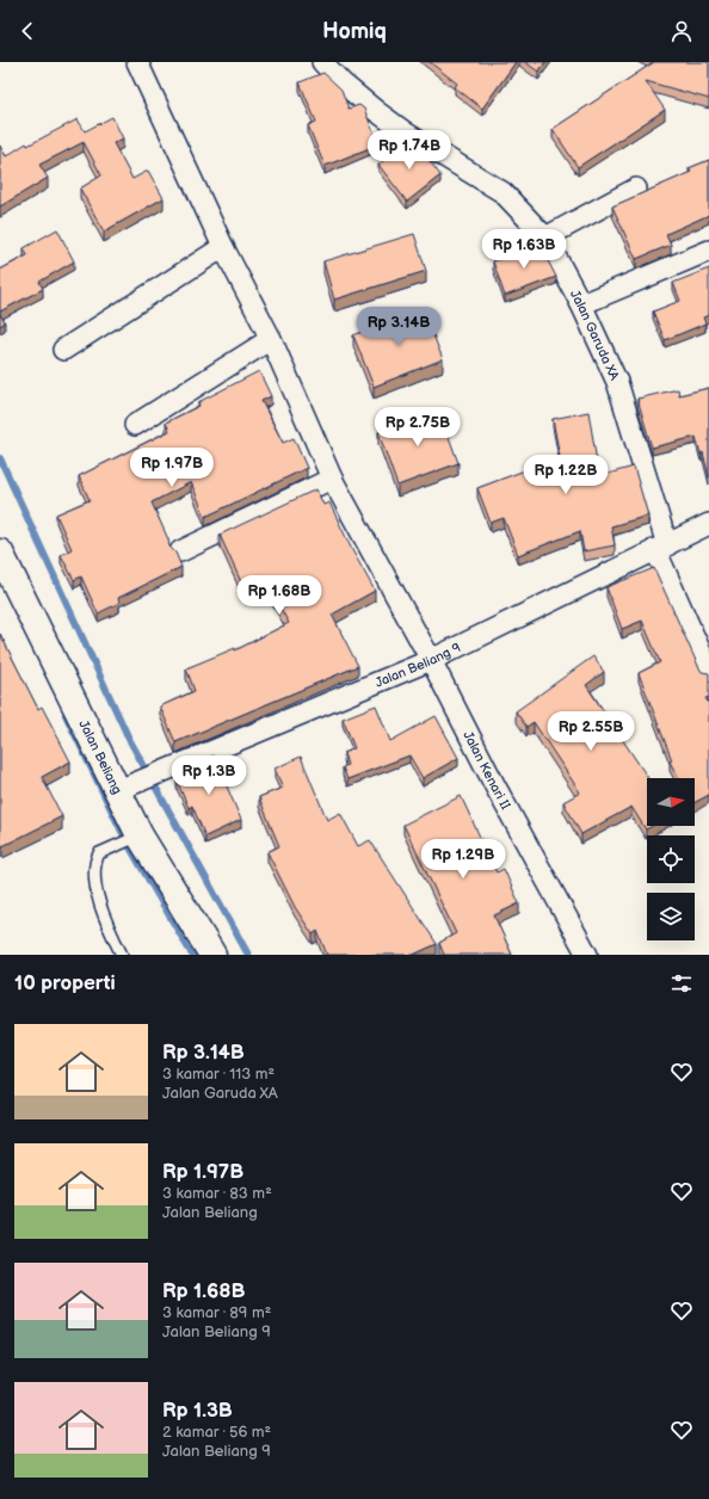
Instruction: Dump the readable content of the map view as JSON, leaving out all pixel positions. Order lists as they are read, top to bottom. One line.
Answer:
{"streets":{"street":["Jalan Garuda XA","Jalan Beliang 9","Jalan Beliang","Jalan Kenari II"]},"crossings":[["Jalan Garuda XA","Jalan Beliang 9"],["Jalan Beliang 9","Jalan Beliang"],["Jalan Beliang 9","Jalan Kenari II"]],"north":"right","page":{"header":"Homiq","price":["Rp 1.74B","Rp 1.63B","Rp 3.14B","Rp 2.75B","Rp 1.97B","Rp 1.22B","Rp 1.68B","Rp 2.55B","Rp 1.3B","Rp 1.29B"],"heading":"10 properti","list":[{"name":"Rp 3.14B","note":"3 kamar · 113 m² · Jalan Garuda XA"},{"name":"Rp 1.97B","note":"3 kamar · 83 m² · Jalan Beliang"},{"name":"Rp 1.68B","note":"3 kamar · 89 m² · Jalan Beliang 9"},{"name":"Rp 1.3B","note":"2 kamar · 56 m² · Jalan Beliang 9"}]}}
